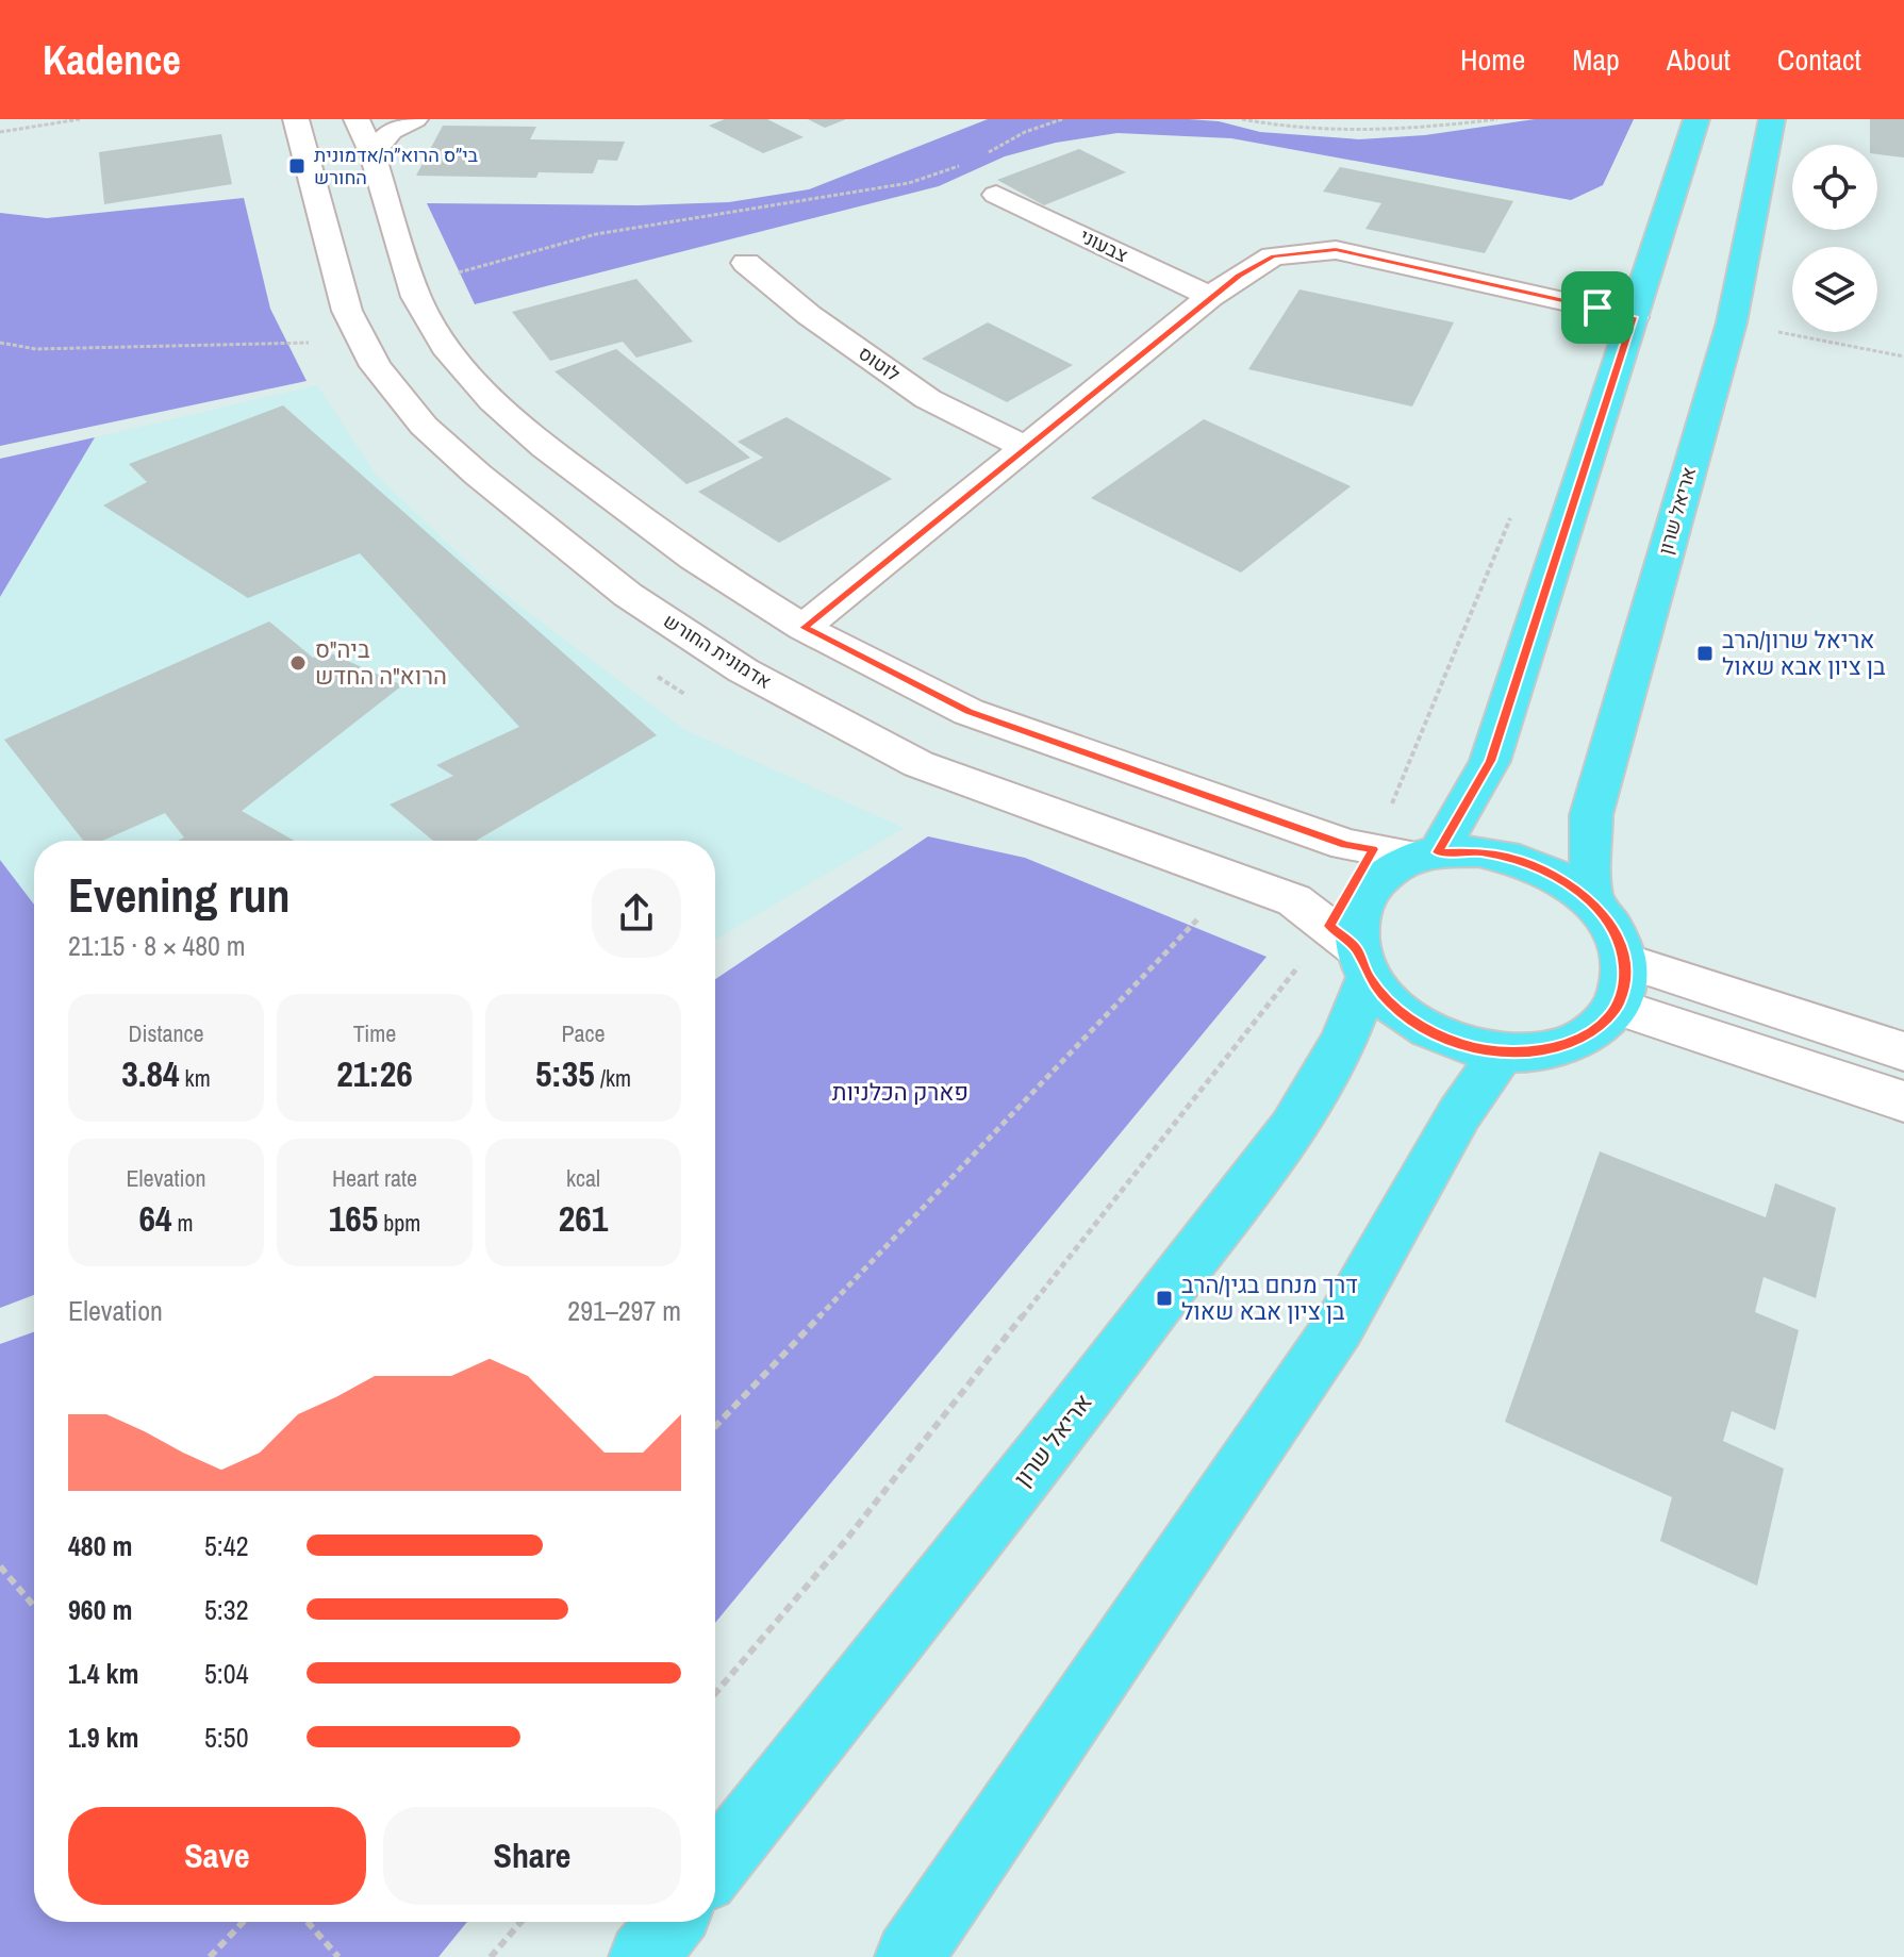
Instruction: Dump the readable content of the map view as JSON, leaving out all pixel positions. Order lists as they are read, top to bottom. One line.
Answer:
{"streets":{"main road":["אריאל שרון"],"street":["צבעוני","לוטוס","אדמונית החורש"]},"crossings":[["אריאל שרון","אדמונית החורש"]],"parks":["פארק הכלניות"],"places":{"transit":["בי״ס הרוא״ה/אדמונית החורש","אריאל שרון/הרב בן ציון אבא שאול","דרך מנחם בגין/הרב בן ציון אבא שאול"],"other":["ביה\"ס הרוא\"ה החדש"]},"page":{"header":"Kadence","nav":["Home","Map","About","Contact"],"heading":["Evening run","21:15 · 8 × 480 m"],"stats":[["Distance","3.84 km"],["Time","21:26"],["Pace","5:35 /km"],["Elevation","64 m"],["Heart rate","165 bpm"],["kcal","261"]],"chart":["Elevation","291–297 m"],"list":[{"name":"480 m","note":"5:42"},{"name":"960 m","note":"5:32"},{"name":"1.4 km","note":"5:04"},{"name":"1.9 km","note":"5:50"}],"buttons":["Save","Share"]}}
